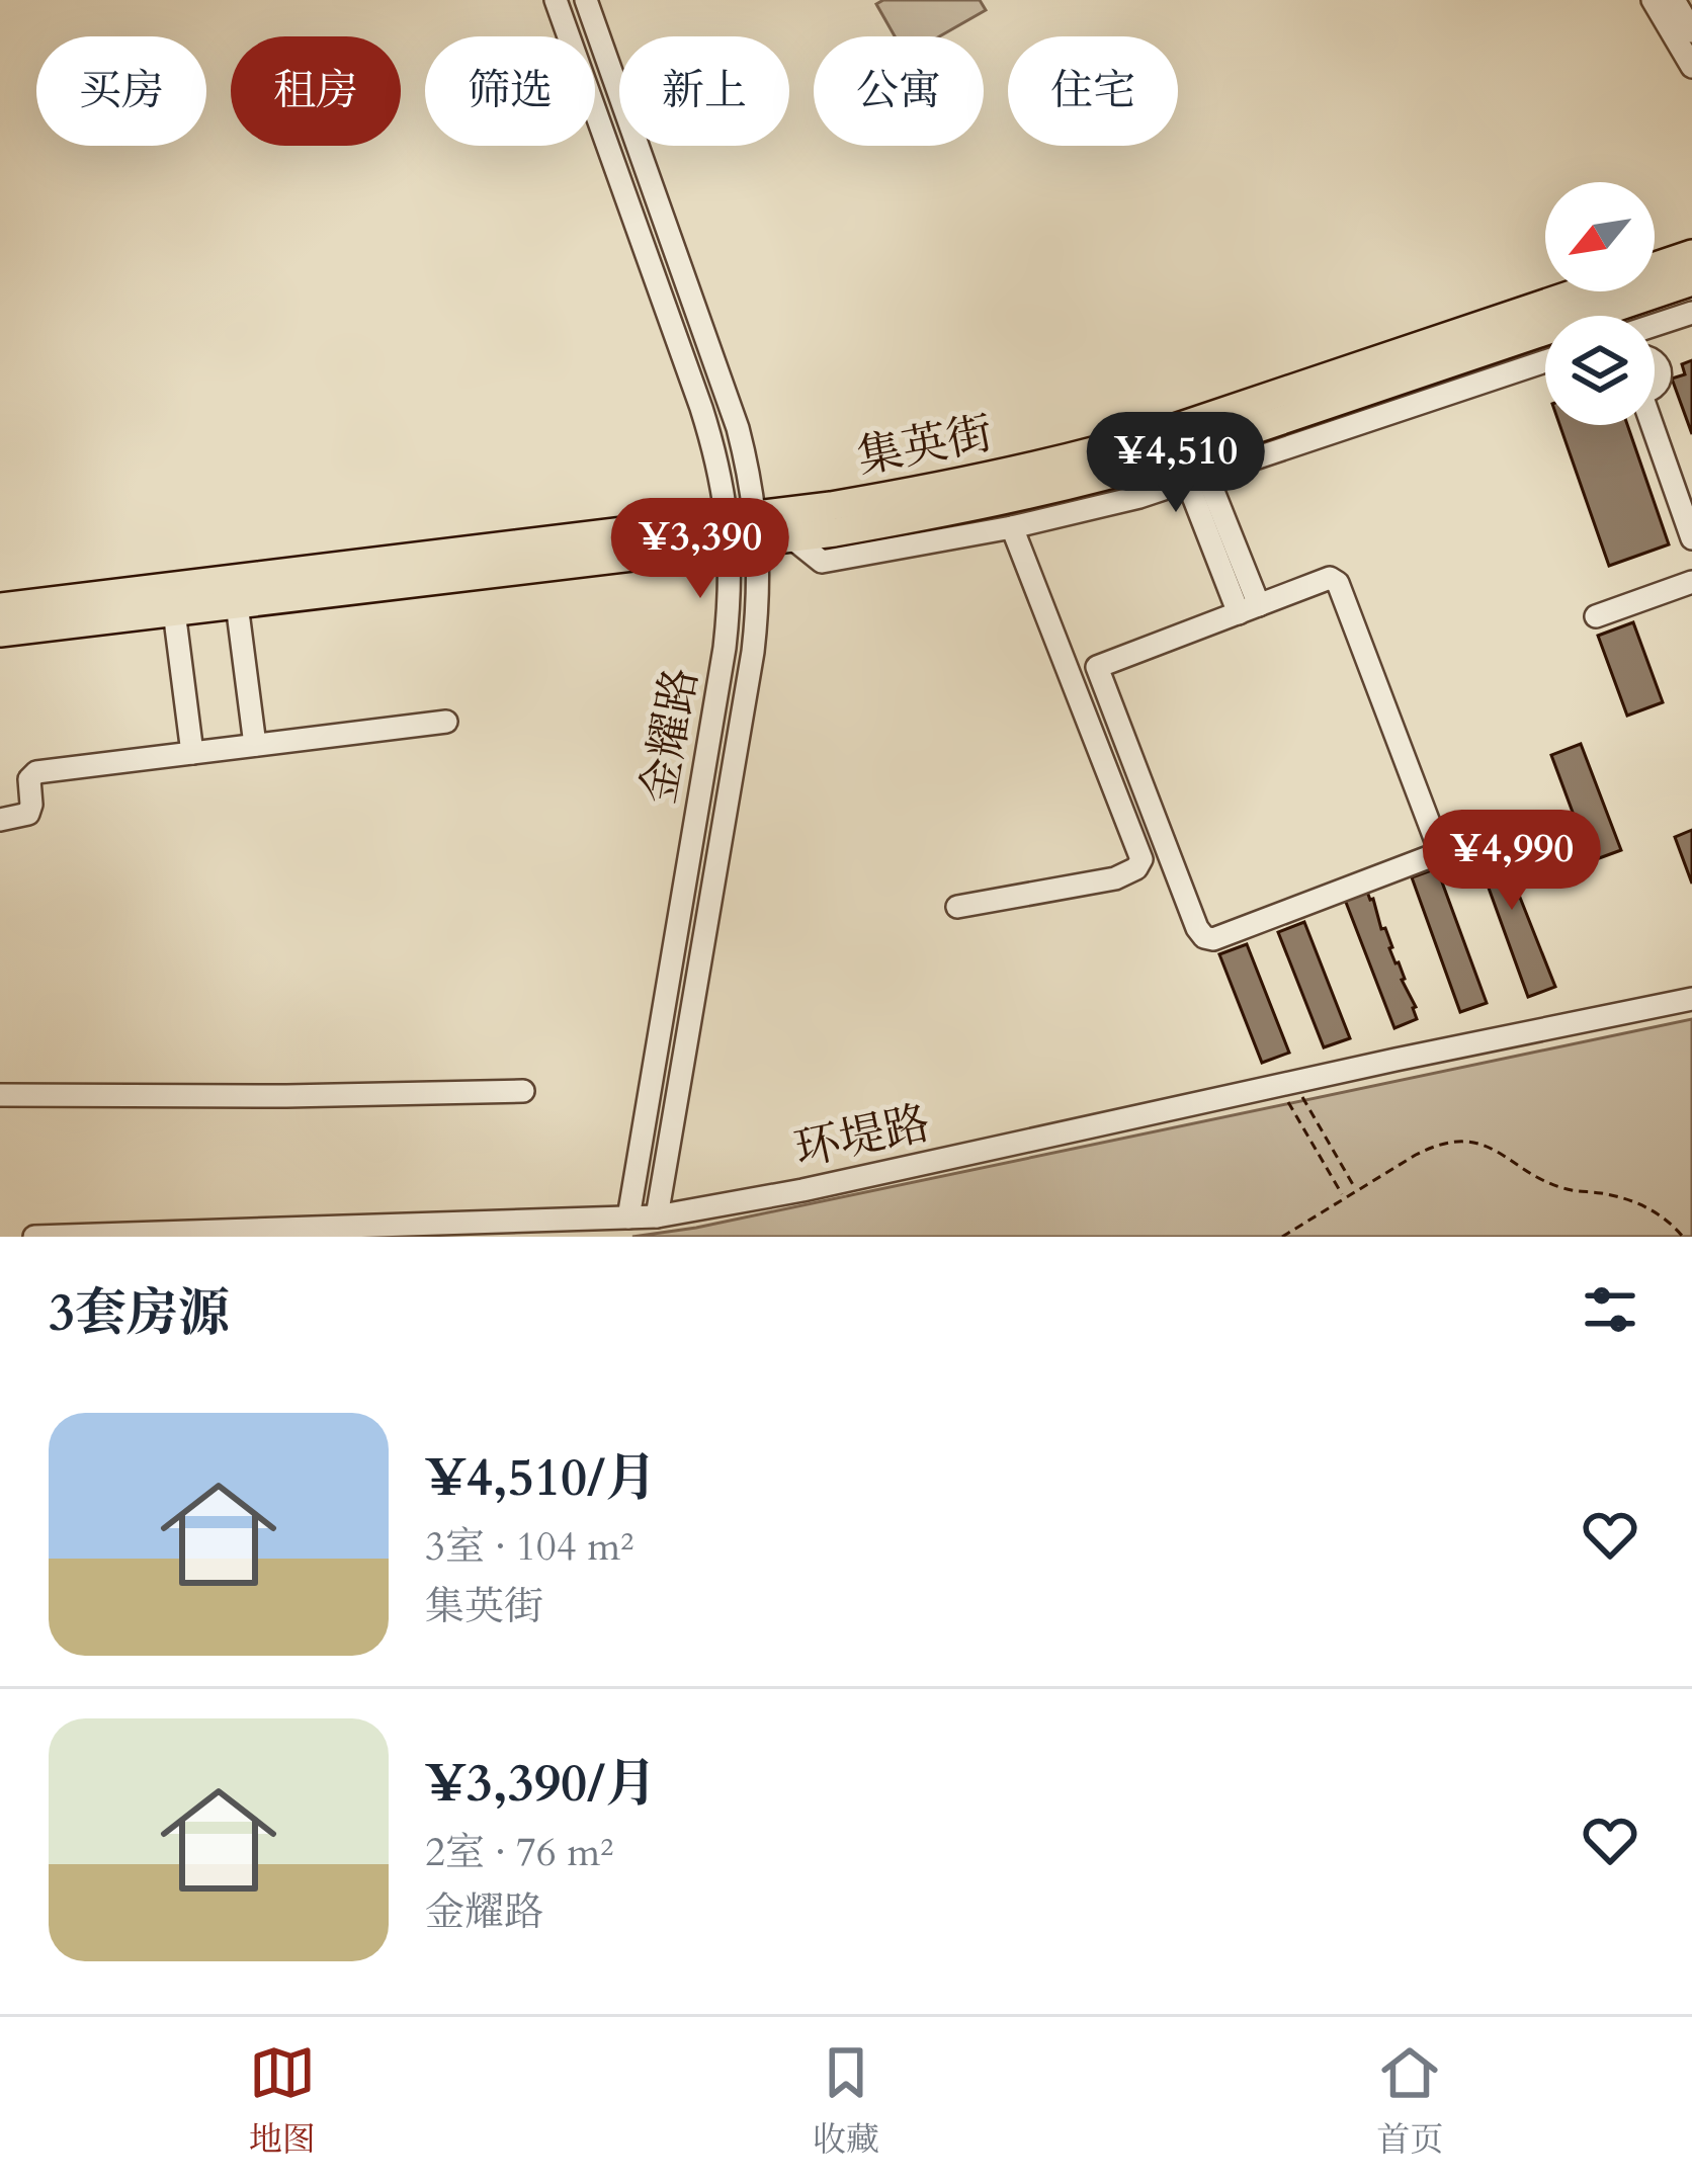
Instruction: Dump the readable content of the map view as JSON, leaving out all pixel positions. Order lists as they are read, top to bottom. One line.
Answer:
{"streets":{"main road":["集英街"],"street":["金耀路","环堤路"]},"crossings":[["集英街","金耀路"],["金耀路","环堤路"]],"north":"bottom left","page":{"chip":["买房","租房","筛选","新上","公寓","住宅"],"price":["¥4,510","¥3,390","¥4,990"],"heading":"3套房源","list":[{"name":"¥4,510/月","note":"3室 · 104 m² · 集英街"},{"name":"¥3,390/月","note":"2室 · 76 m² · 金耀路"}],"tabs":["地图","收藏","首页"]}}
